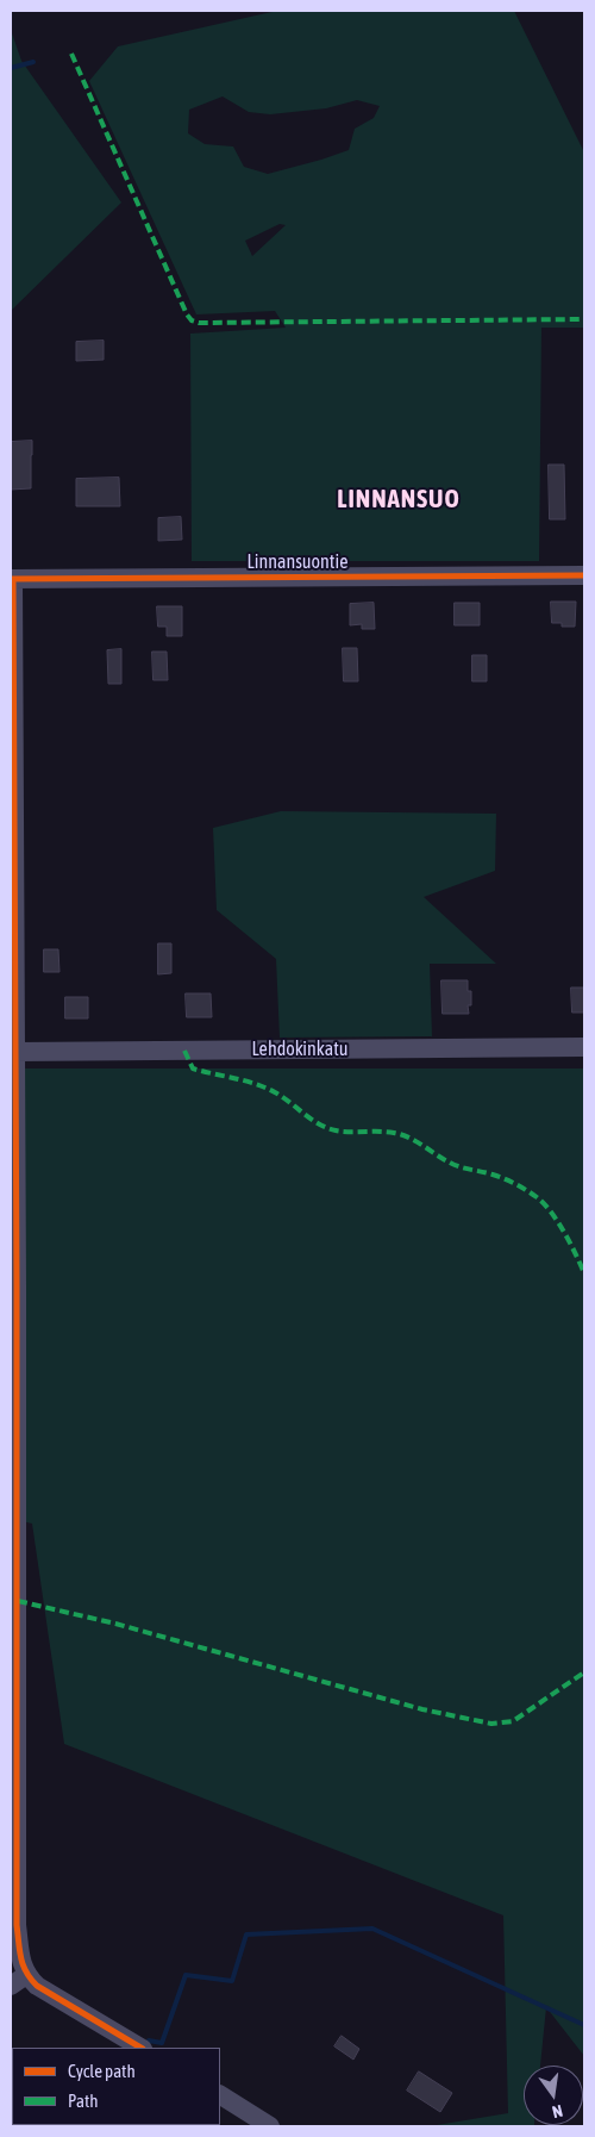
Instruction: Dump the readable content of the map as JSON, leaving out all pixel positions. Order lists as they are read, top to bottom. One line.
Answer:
{"streets":{"street":["Linnansuontie","Lehdokinkatu"]},"districts":["LINNANSUO"],"legend":["Cycle path","Path"],"north":"bottom"}
